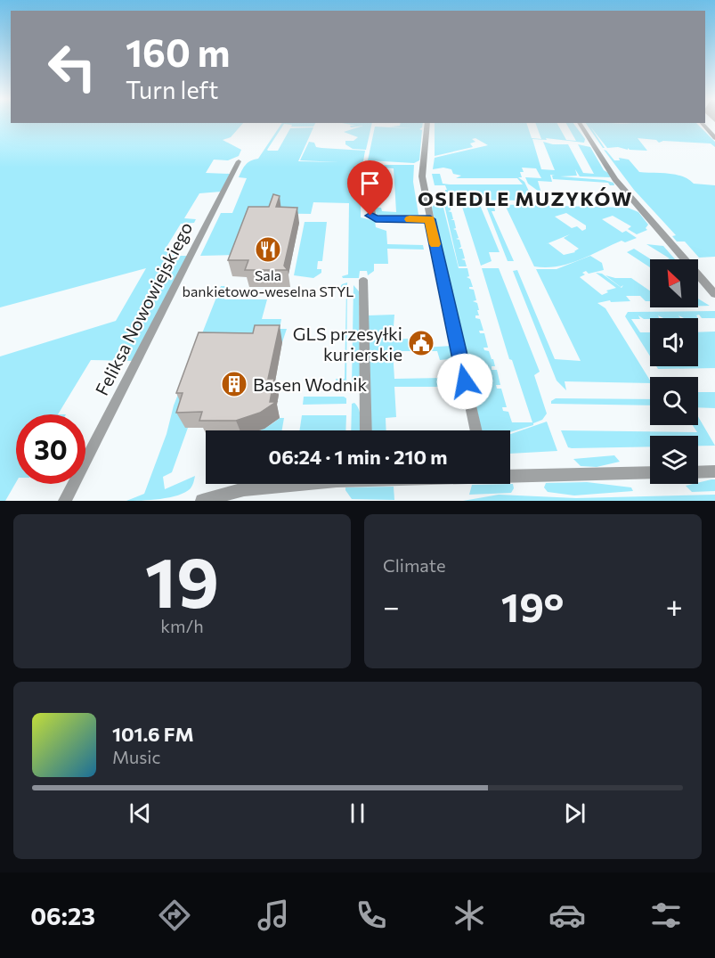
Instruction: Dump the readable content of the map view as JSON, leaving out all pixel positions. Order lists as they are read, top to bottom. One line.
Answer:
{"streets":{"street":["Feliksa Nowowiejskiego"]},"districts":["OSIEDLE MUZYKÓW"],"places":{"restaurant":["Sala bankietowo-weselna STYL"],"public building":["GLS przesyłki kurierskie"],"building":["Basen Wodnik"]},"north":"top left","page":{"turn":["160 m","Turn left"],"limit":"30","trip":"06:24 · 1 min · 210 m","tile":[["19","km/h"],"Climate"],"heat":["−","19°","+"],"song":["101.6 FM","Music"],"tabs":"06:23"}}
